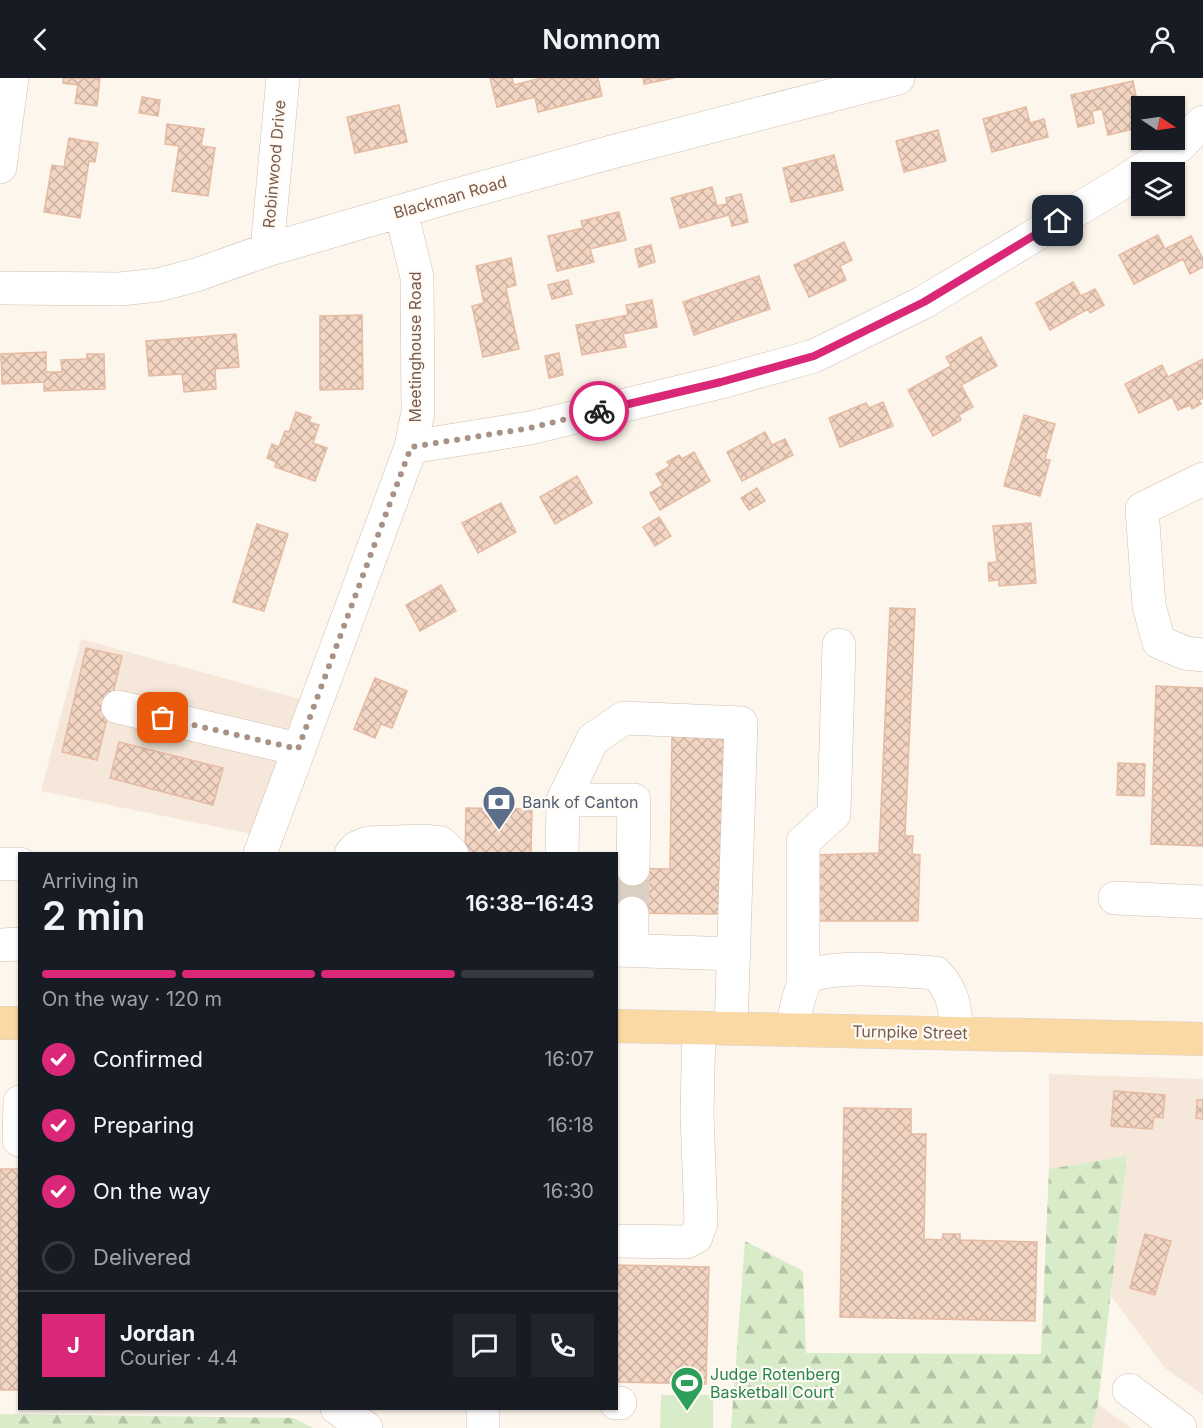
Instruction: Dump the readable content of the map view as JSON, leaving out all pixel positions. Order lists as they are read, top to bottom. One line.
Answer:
{"streets":{"main road":["Turnpike Street"],"street":["Robinwood Drive","Blackman Road","Meetinghouse Road"]},"crossings":[["Robinwood Drive","Blackman Road"],["Blackman Road","Meetinghouse Road"]],"places":{"bank":["Bank of Canton"],"sports":["Judge Rotenberg Basketball Court"]},"north":"right","page":{"header":"Nomnom","heading":["2 min","Arriving in","16:38–16:43"],"panel":["Jordan","Courier · 4.4"],"bar":"On the way · 120 m","list":[["Confirmed","16:07"],["Preparing","16:18"],["On the way","16:30"],"Delivered"],"round":"J"}}
